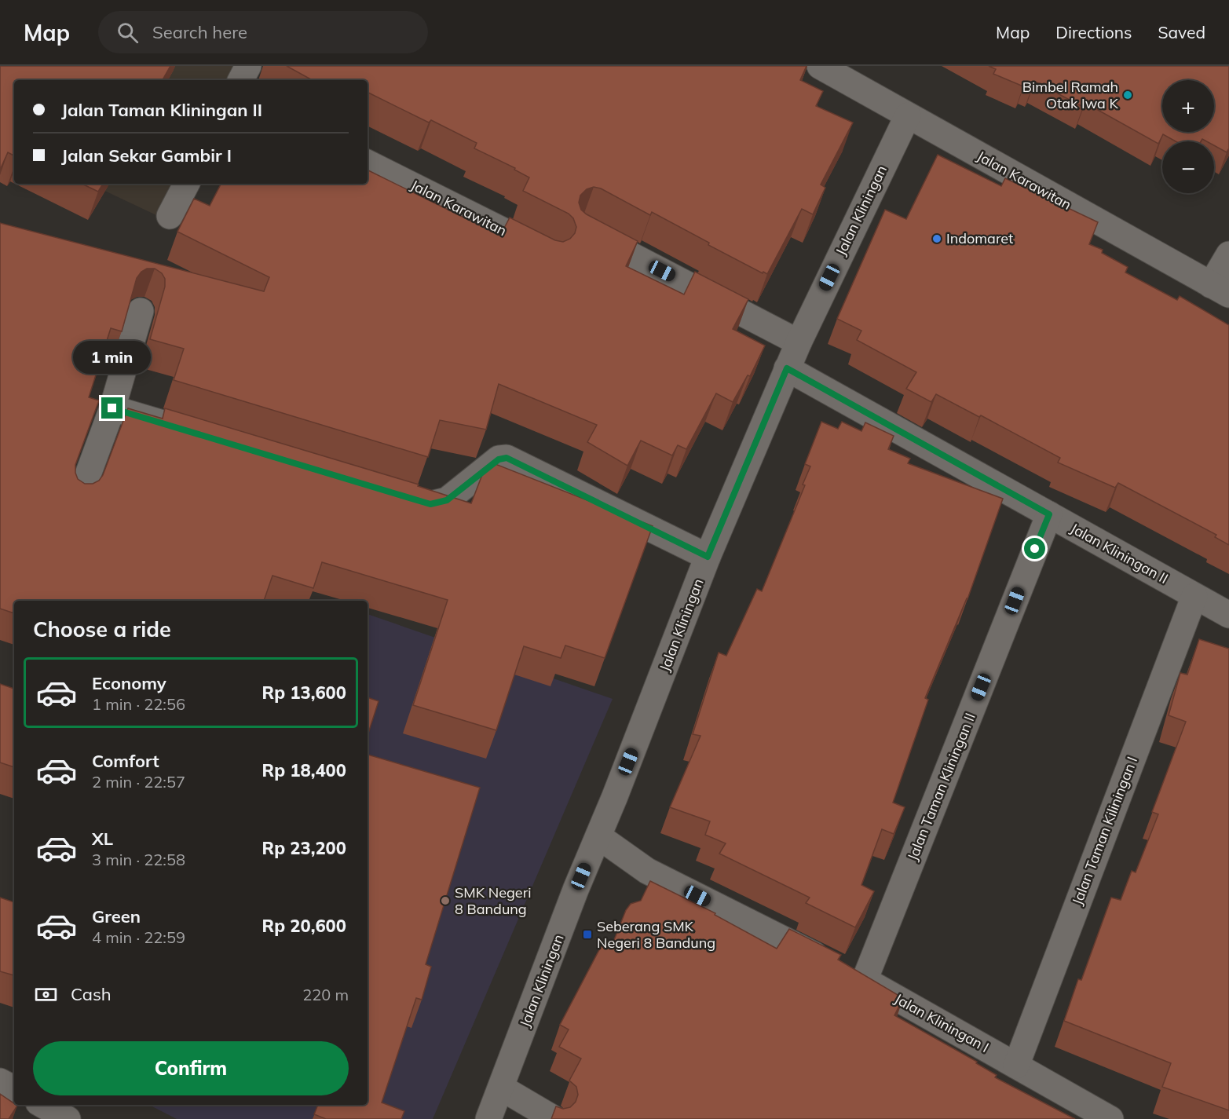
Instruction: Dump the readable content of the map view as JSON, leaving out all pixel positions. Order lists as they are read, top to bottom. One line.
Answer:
{"streets":{"street":["Jalan Karawitan","Jalan Kliningan","Jalan Kliningan II","Jalan Taman Kliningan II","Jalan Taman Kiliningan I","Jalan Kliningan I"]},"crossings":[["Jalan Karawitan","Jalan Kliningan"],["Jalan Kliningan","Jalan Kliningan II"],["Jalan Kliningan","Jalan Kliningan I"],["Jalan Kliningan II","Jalan Taman Kliningan II"],["Jalan Kliningan II","Jalan Taman Kiliningan I"],["Jalan Taman Kliningan II","Jalan Kliningan I"],["Jalan Taman Kiliningan I","Jalan Kliningan I"]],"places":{"other":["Bimbel Ramah Otak Iwa K","Indomaret","SMK Negeri 8 Bandung"],"transit":["Seberang SMK Negeri 8 Bandung"]},"page":{"header":"Map","search":"Search here","nav":["Map","Directions","Saved"],"map_buttons":["+","−"],"banner":["Jalan Taman Kliningan II","Jalan Sekar Gambir I"],"bubble":"1 min","heading":"Choose a ride","list":[{"name":"Economy","note":"1 min · 22:56","value":"Rp 13,600"},{"name":"Comfort","note":"2 min · 22:57","value":"Rp 18,400"},{"name":"XL","note":"3 min · 22:58","value":"Rp 23,200"},{"name":"Green","note":"4 min · 22:59","value":"Rp 20,600"}],"pay":["Cash","220 m"],"buttons":"Confirm"}}
